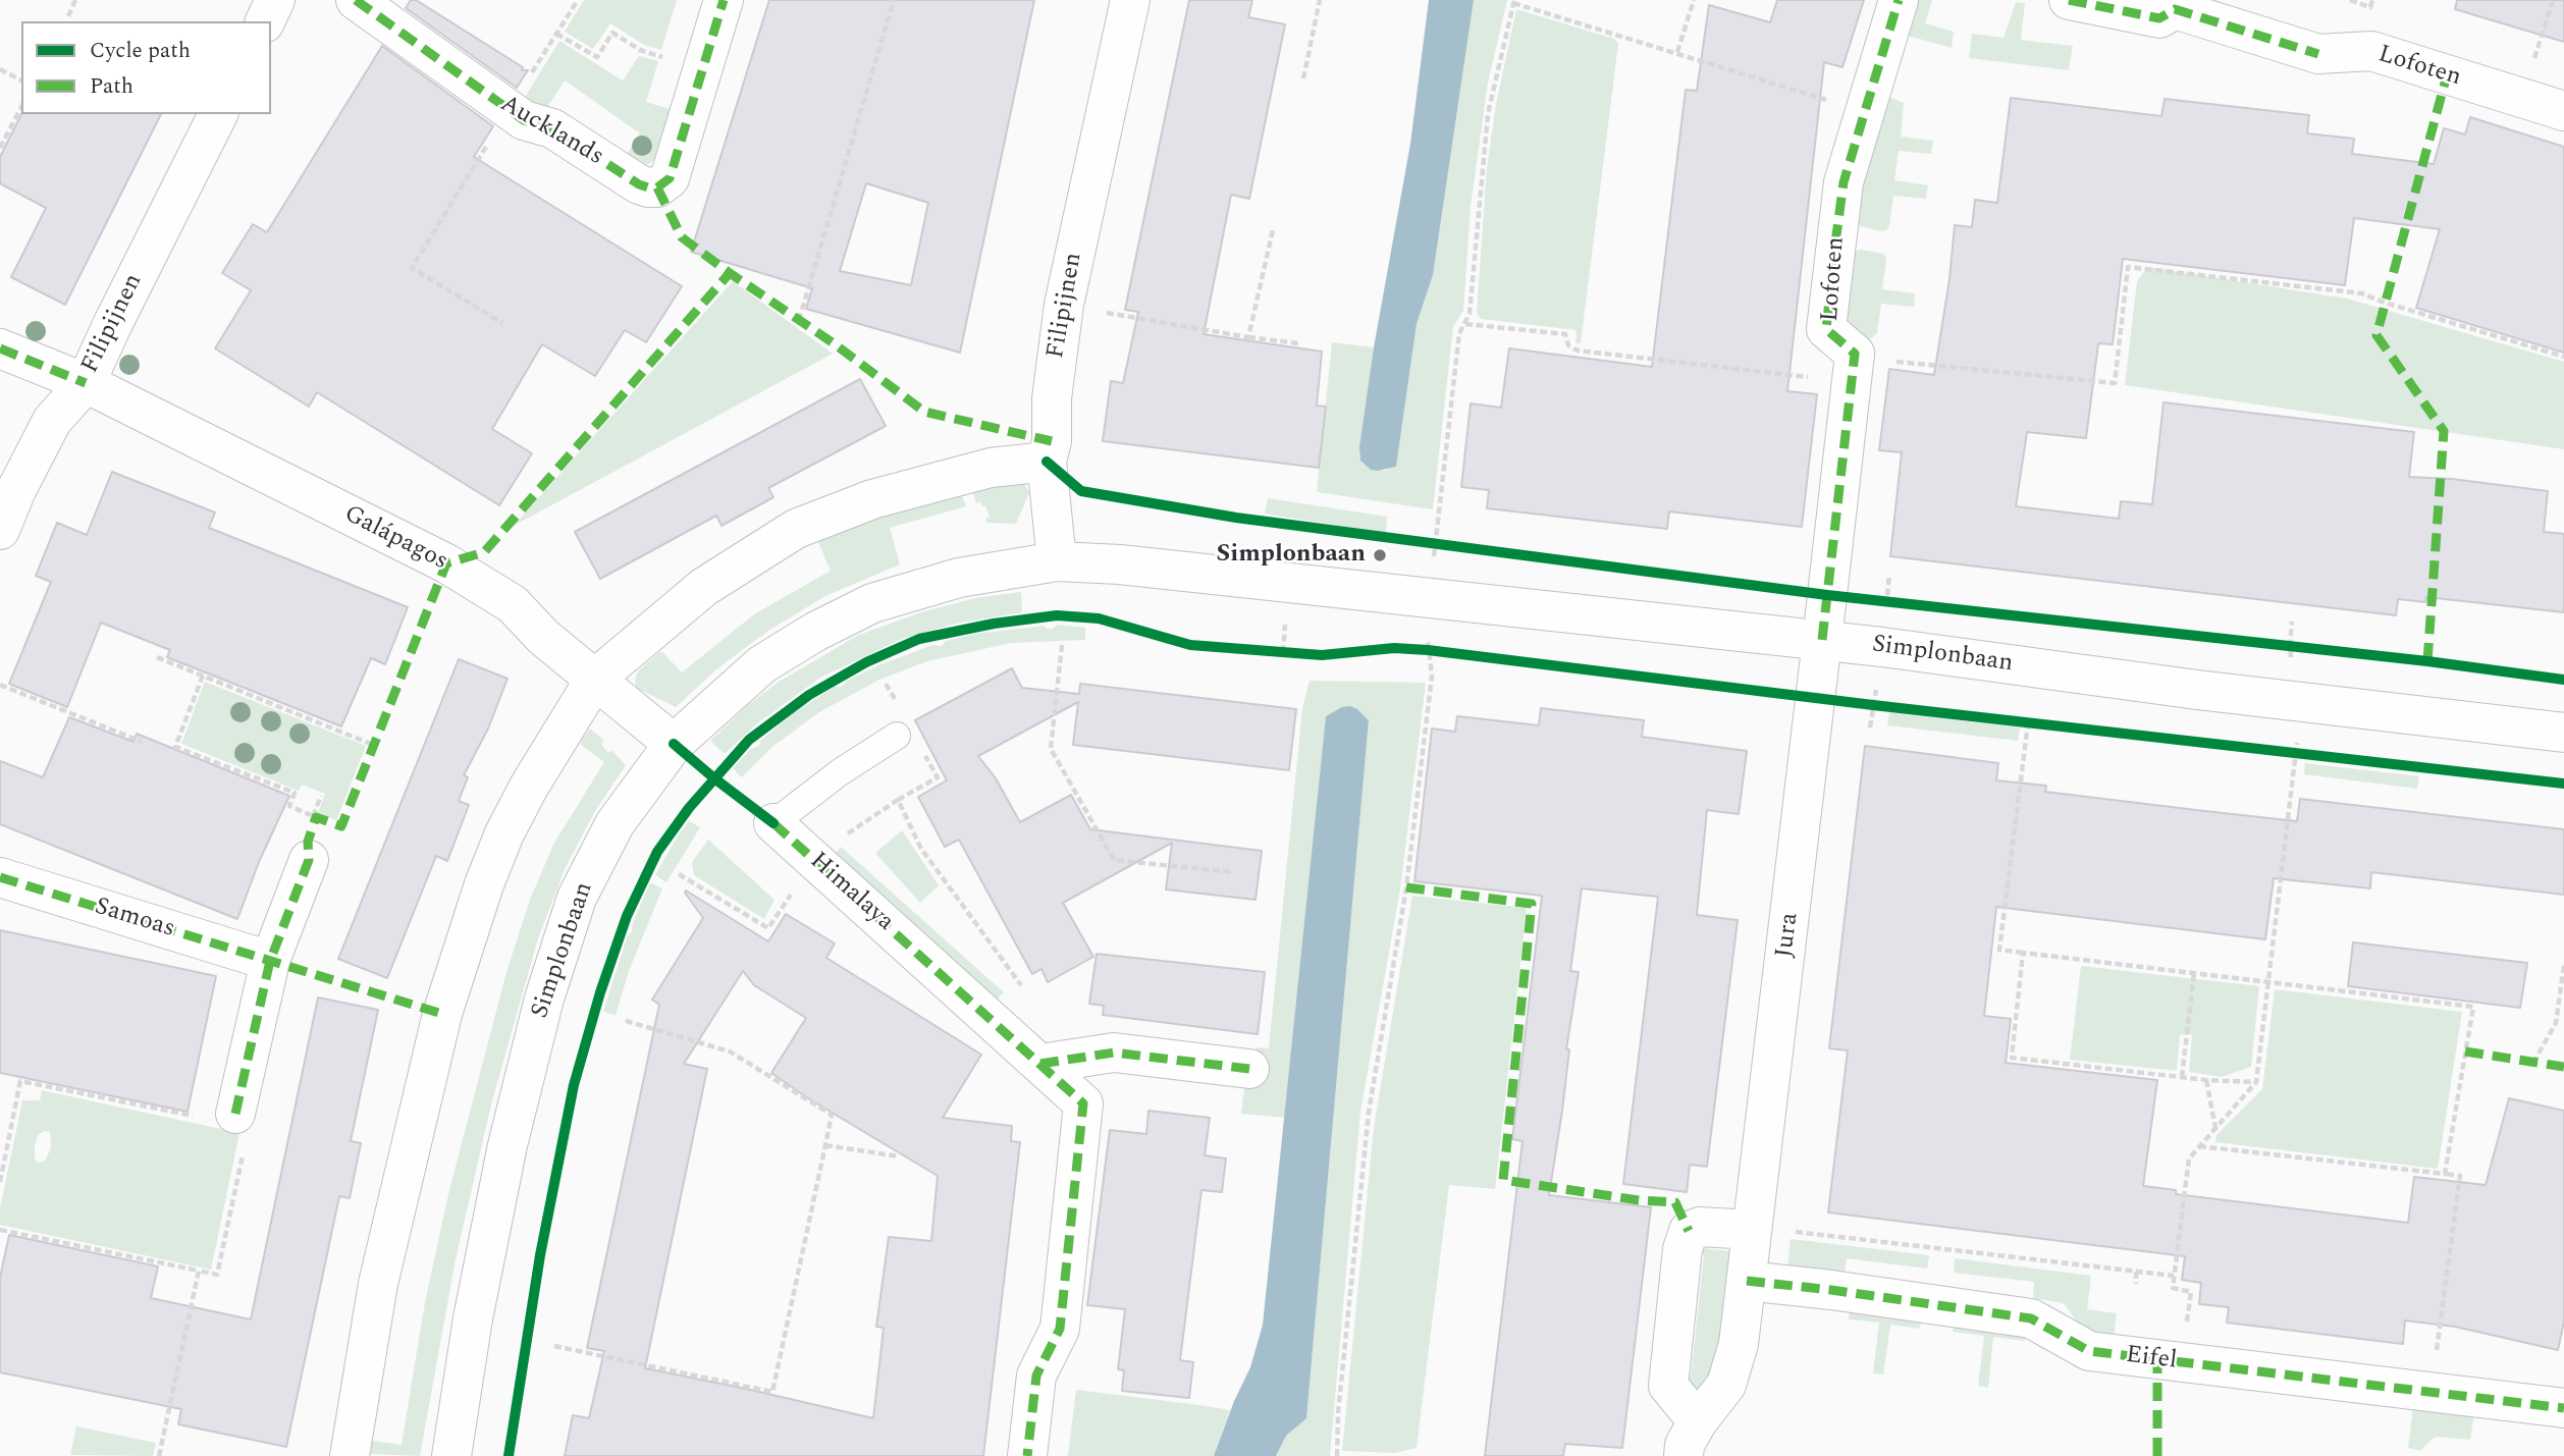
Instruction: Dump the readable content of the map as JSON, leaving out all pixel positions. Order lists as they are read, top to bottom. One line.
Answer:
{"streets":{"street":["Lofoten","Aucklands","Filipijnen","Galápagos","Simplonbaan","Himalaya","Samoas","Jura","Eifel"]},"crossings":[["Filipijnen","Galápagos"],["Filipijnen","Simplonbaan"],["Galápagos","Simplonbaan"],["Simplonbaan","Jura"],["Jura","Eifel"]],"places":["Simplonbaan"],"legend":["Cycle path","Path"]}
